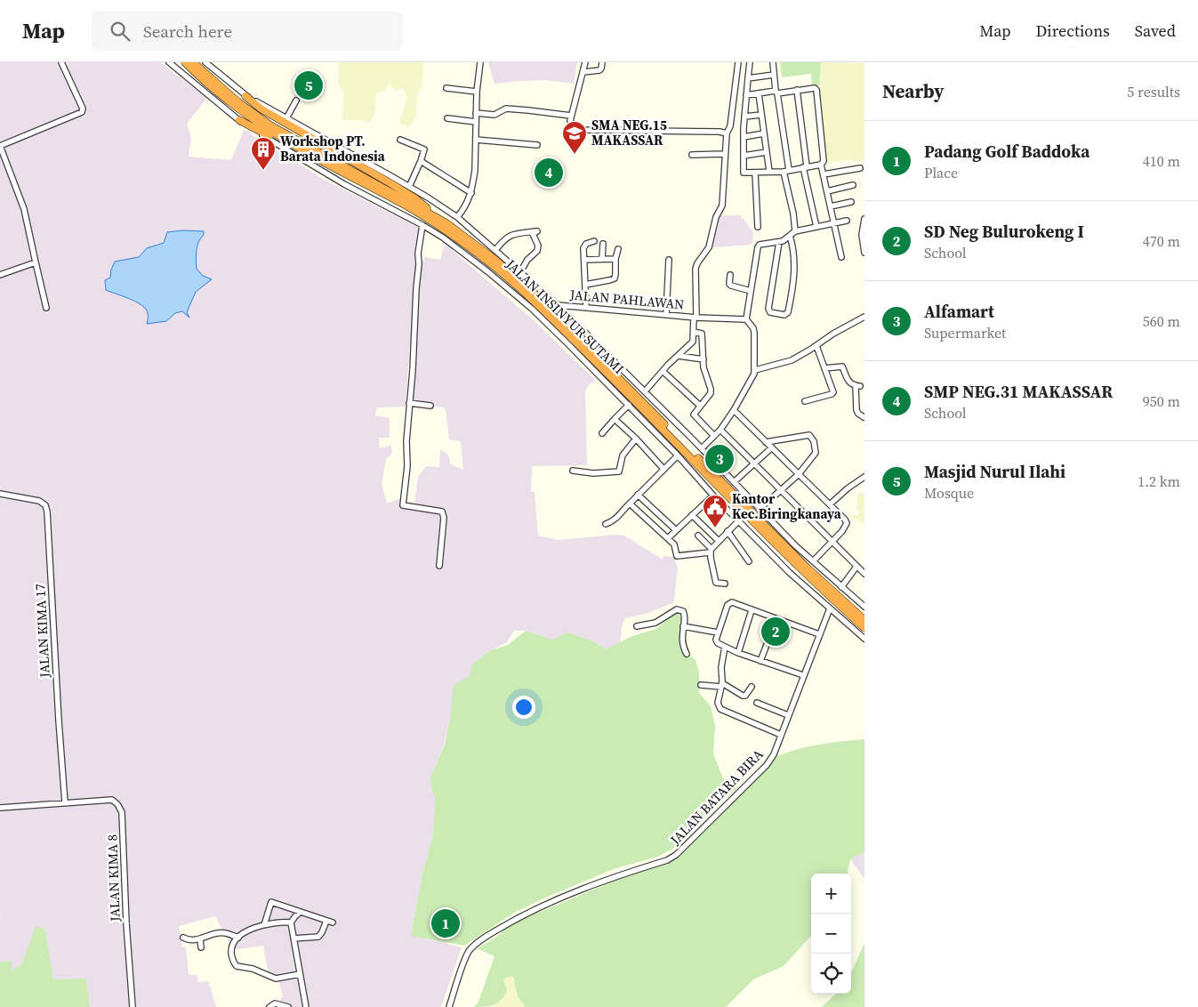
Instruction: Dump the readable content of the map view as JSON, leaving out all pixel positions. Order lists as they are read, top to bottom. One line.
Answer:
{"streets":{"highway":["JALAN INSINYUR SUTAMI"],"street":["JALAN PAHLAWAN","JALAN KIMA 17","JALAN BATARA BIRA","JALAN KIMA 8"]},"crossings":[["JALAN KIMA 17","JALAN KIMA 8"]],"places":{"school or university":["SMA NEG.15 MAKASSAR"],"building":["Workshop PT. Barata Indonesia"],"public building":["Kantor Kec.Biringkanaya"]},"page":{"header":"Map","search":"Search here","nav":["Map","Directions","Saved"],"heading":["Nearby","5 results"],"pins":["5","4","3","2","1"],"list":[{"mark":"1","name":"Padang Golf Baddoka","note":"Place","value":"410 m"},{"mark":"2","name":"SD Neg Bulurokeng I","note":"School","value":"470 m"},{"mark":"3","name":"Alfamart","note":"Supermarket","value":"560 m"},{"mark":"4","name":"SMP NEG.31 MAKASSAR","note":"School","value":"950 m"},{"mark":"5","name":"Masjid Nurul Ilahi","note":"Mosque","value":"1.2 km"}],"map_buttons":["+","−"]}}
